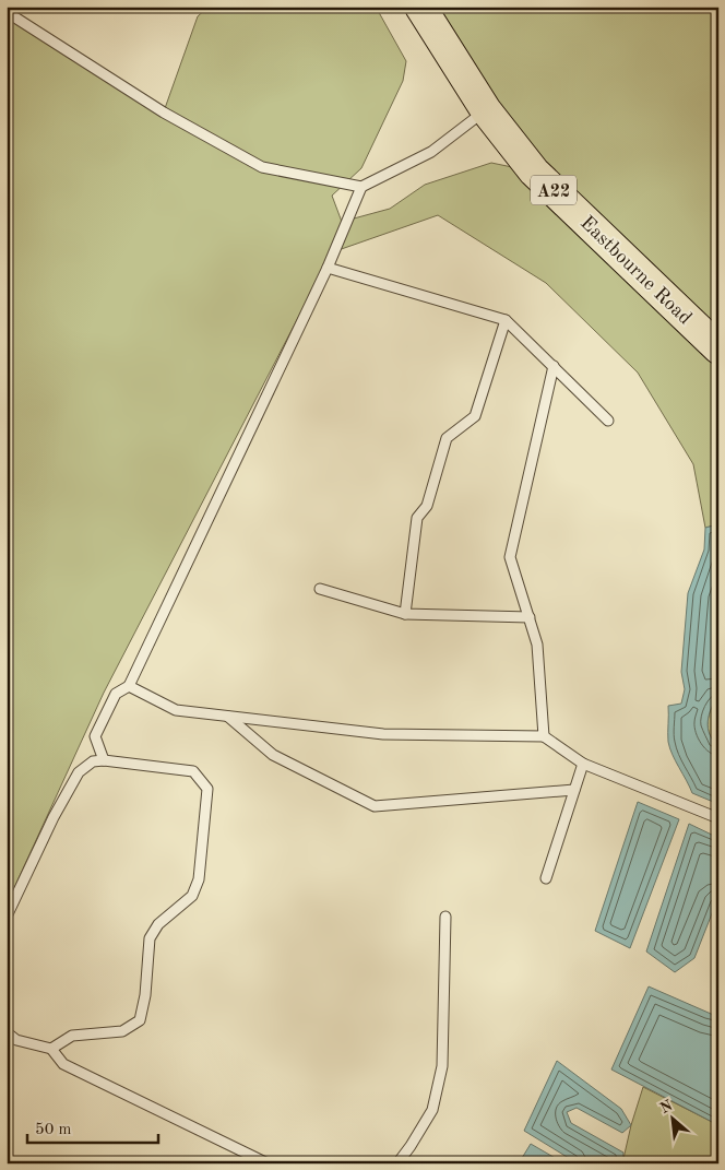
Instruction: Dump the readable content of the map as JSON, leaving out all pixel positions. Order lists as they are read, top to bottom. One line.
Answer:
{"streets":{"highway":["A22","Eastbourne Road"]},"scale_bar":"50 m","north":"top left"}
